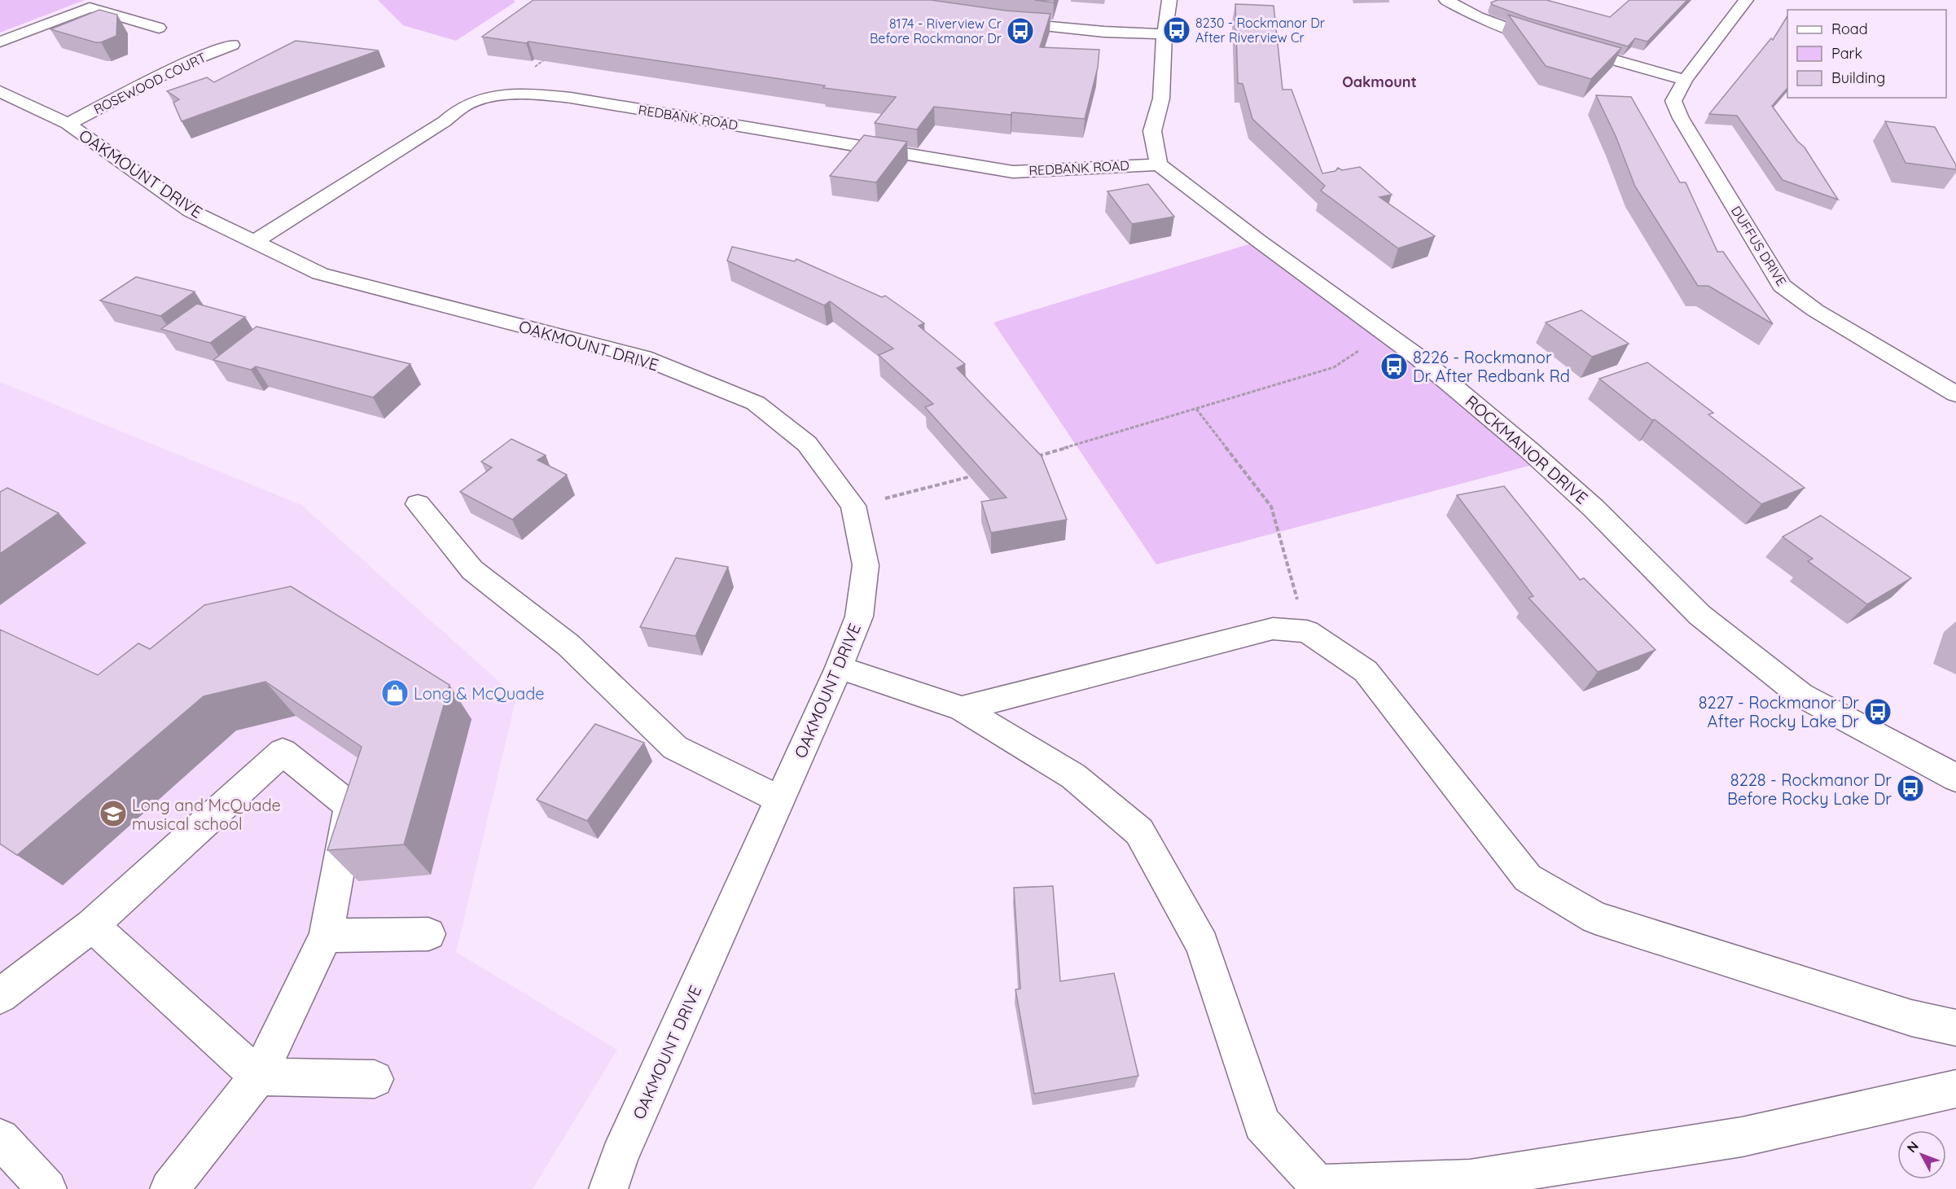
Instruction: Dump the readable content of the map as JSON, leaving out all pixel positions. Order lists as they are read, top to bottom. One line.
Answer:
{"streets":{"street":["ROSEWOOD COURT","REDBANK ROAD","OAKMOUNT DRIVE","DUFFUS DRIVE","ROCKMANOR DRIVE"]},"crossings":[["ROSEWOOD COURT","OAKMOUNT DRIVE"],["REDBANK ROAD","OAKMOUNT DRIVE"],["REDBANK ROAD","ROCKMANOR DRIVE"]],"districts":["Oakmount"],"places":{"bus stop":["8230 - Rockmanor Dr After Riverview Cr","8174 - Riverview Cr Before Rockmanor Dr","8226 - Rockmanor Dr After Redbank Rd","8227 - Rockmanor Dr After Rocky Lake Dr","8228 - Rockmanor Dr Before Rocky Lake Dr"],"shop":["Long & McQuade"],"school or university":["Long and McQuade musical school"]},"legend":["Road","Park","Building"],"north":"top left"}
